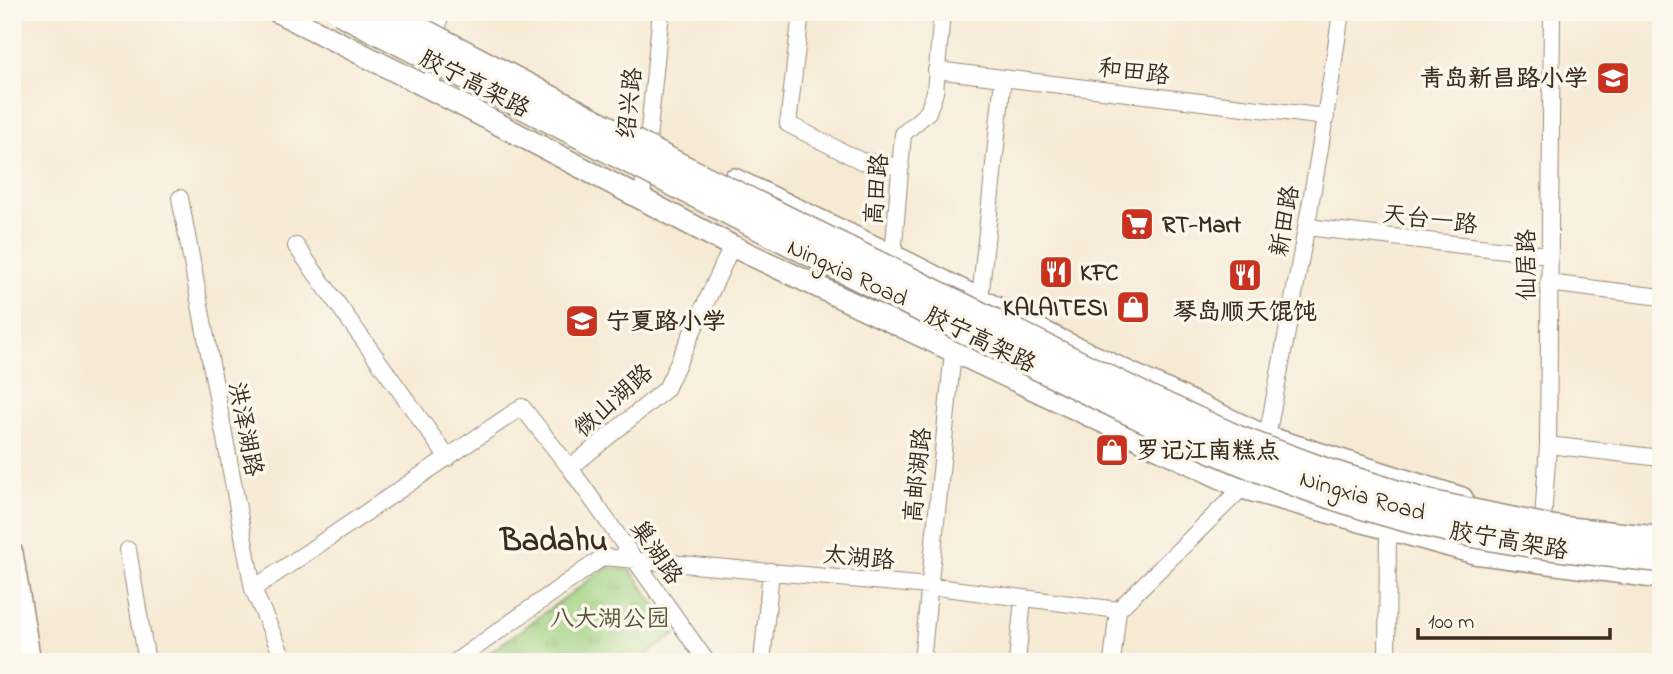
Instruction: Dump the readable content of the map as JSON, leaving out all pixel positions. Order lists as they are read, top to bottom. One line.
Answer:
{"streets":{"highway":["胶宁高架路"],"main road":["Ningxia Road"],"street":["和田路","绍兴路","高田路","天台一路","新田路","仙居路","微山湖路","洪泽湖路","高邮湖路","巢湖路","太湖路"]},"crossings":[["和田路","高田路"],["和田路","新田路"],["绍兴路","Ningxia Road"],["高田路","Ningxia Road"],["天台一路","新田路"],["天台一路","仙居路"],["新田路","Ningxia Road"],["仙居路","Ningxia Road"],["Ningxia Road","微山湖路"],["Ningxia Road","高邮湖路"],["微山湖路","巢湖路"],["高邮湖路","太湖路"],["巢湖路","太湖路"]],"districts":["Badahu"],"parks":["八大湖公园"],"places":{"school or university":["青岛新昌路小学","宁夏路小学"],"supermarket":["RT-Mart"],"restaurant":["KFC","琴岛顺天馄饨"],"shop":["KALAITESI","罗记江南糕点"]},"scale_bar":"100 m"}
